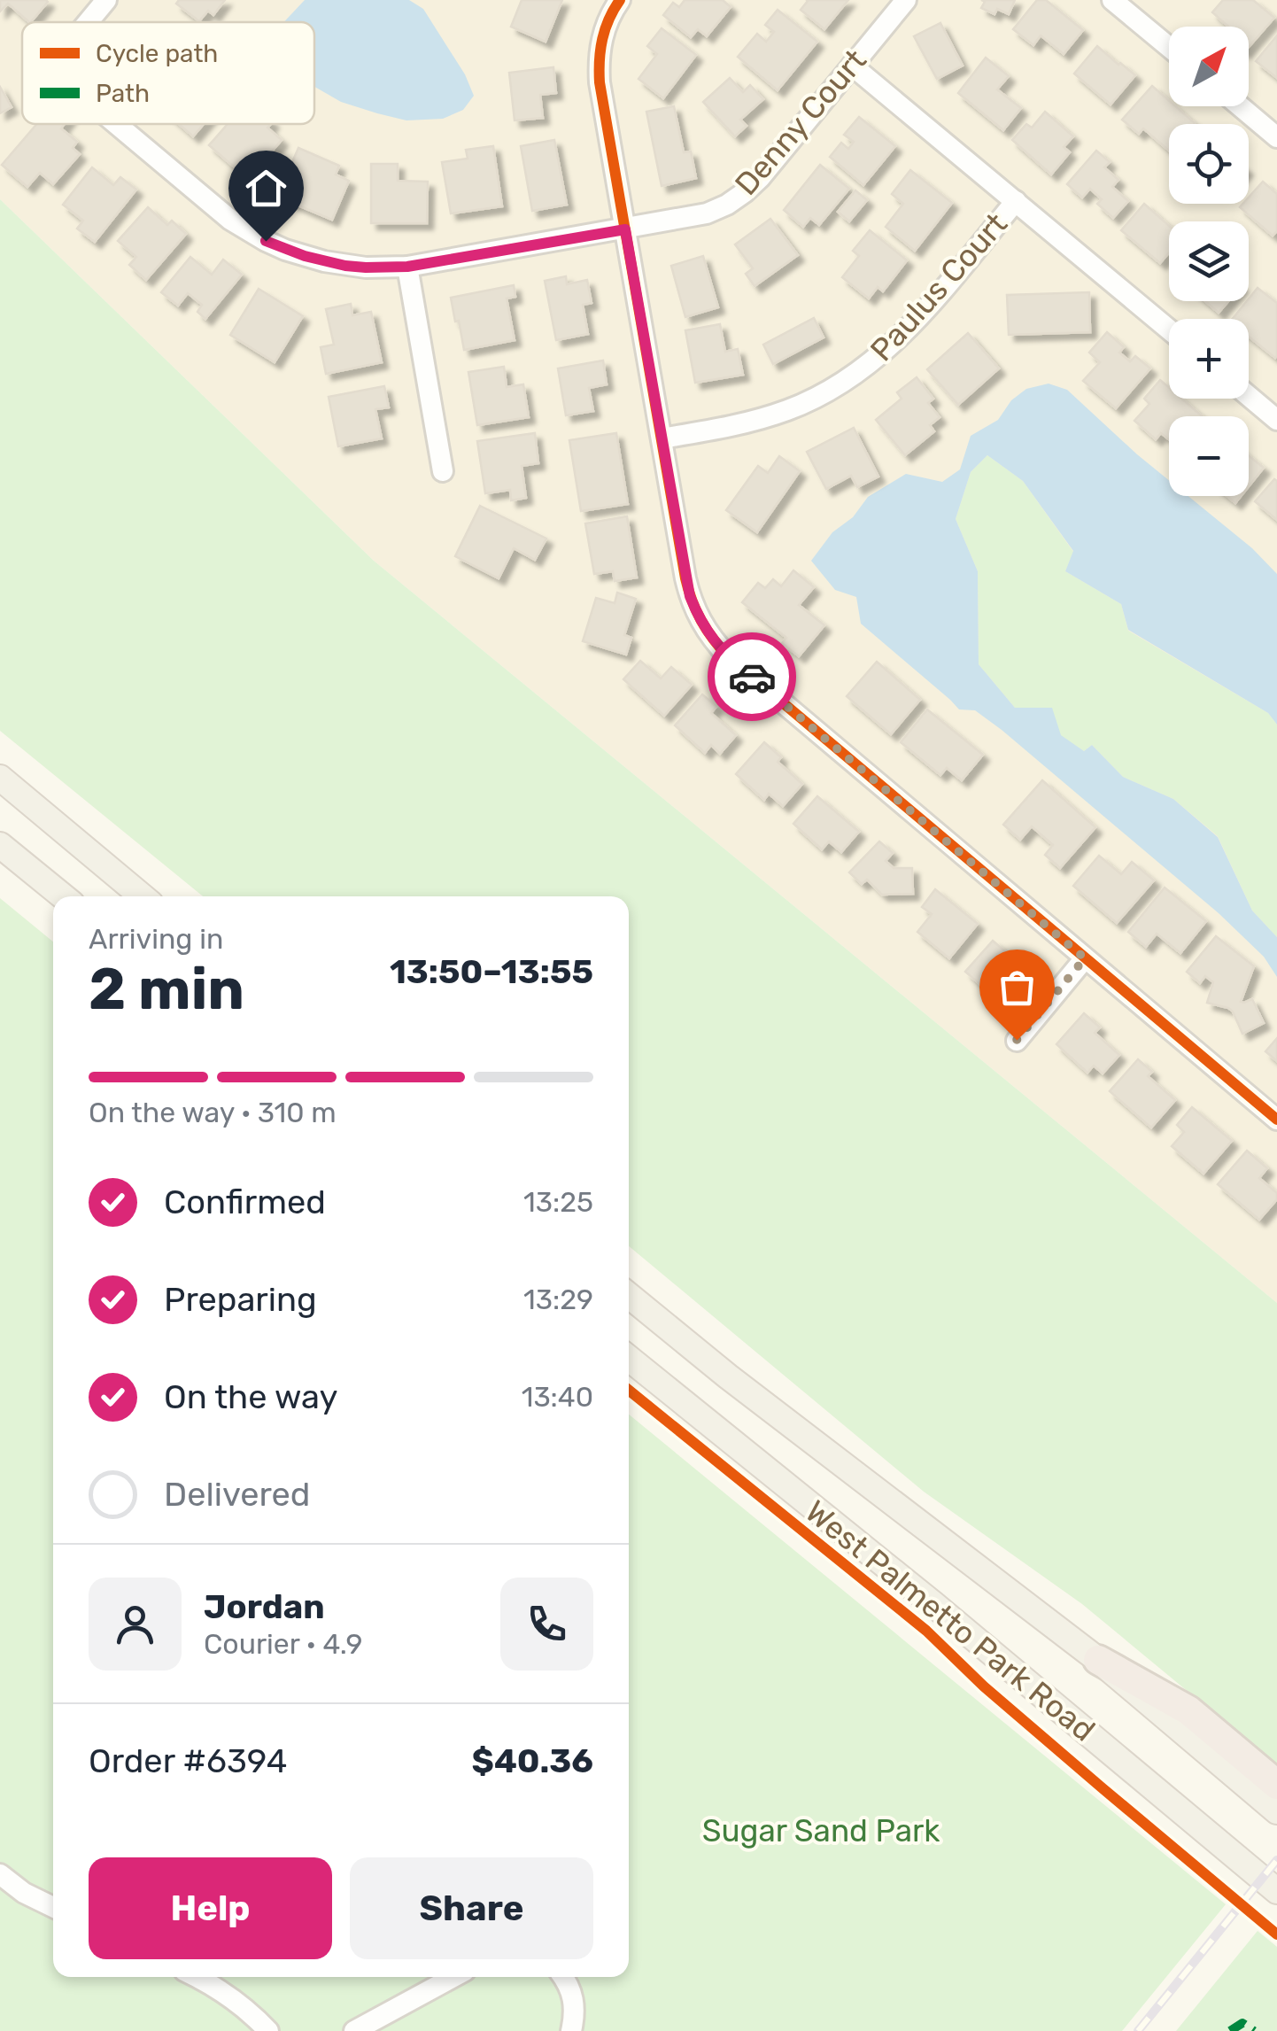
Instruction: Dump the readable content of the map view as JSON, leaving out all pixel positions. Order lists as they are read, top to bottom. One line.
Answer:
{"streets":{"main road":["West Palmetto Park Road"],"street":["Denny Court","Paulus Court"]},"parks":["Sugar Sand Park"],"legend":["Cycle path","Path"],"north":"top right","page":{"map_buttons":["+","−"],"heading":["2 min","Arriving in","13:50–13:55"],"panel":["Jordan","Courier · 4.9","Order #6394","$40.36"],"bar":"On the way · 310 m","list":[["Confirmed","13:25"],["Preparing","13:29"],["On the way","13:40"],"Delivered"],"buttons":["Help","Share"]}}
